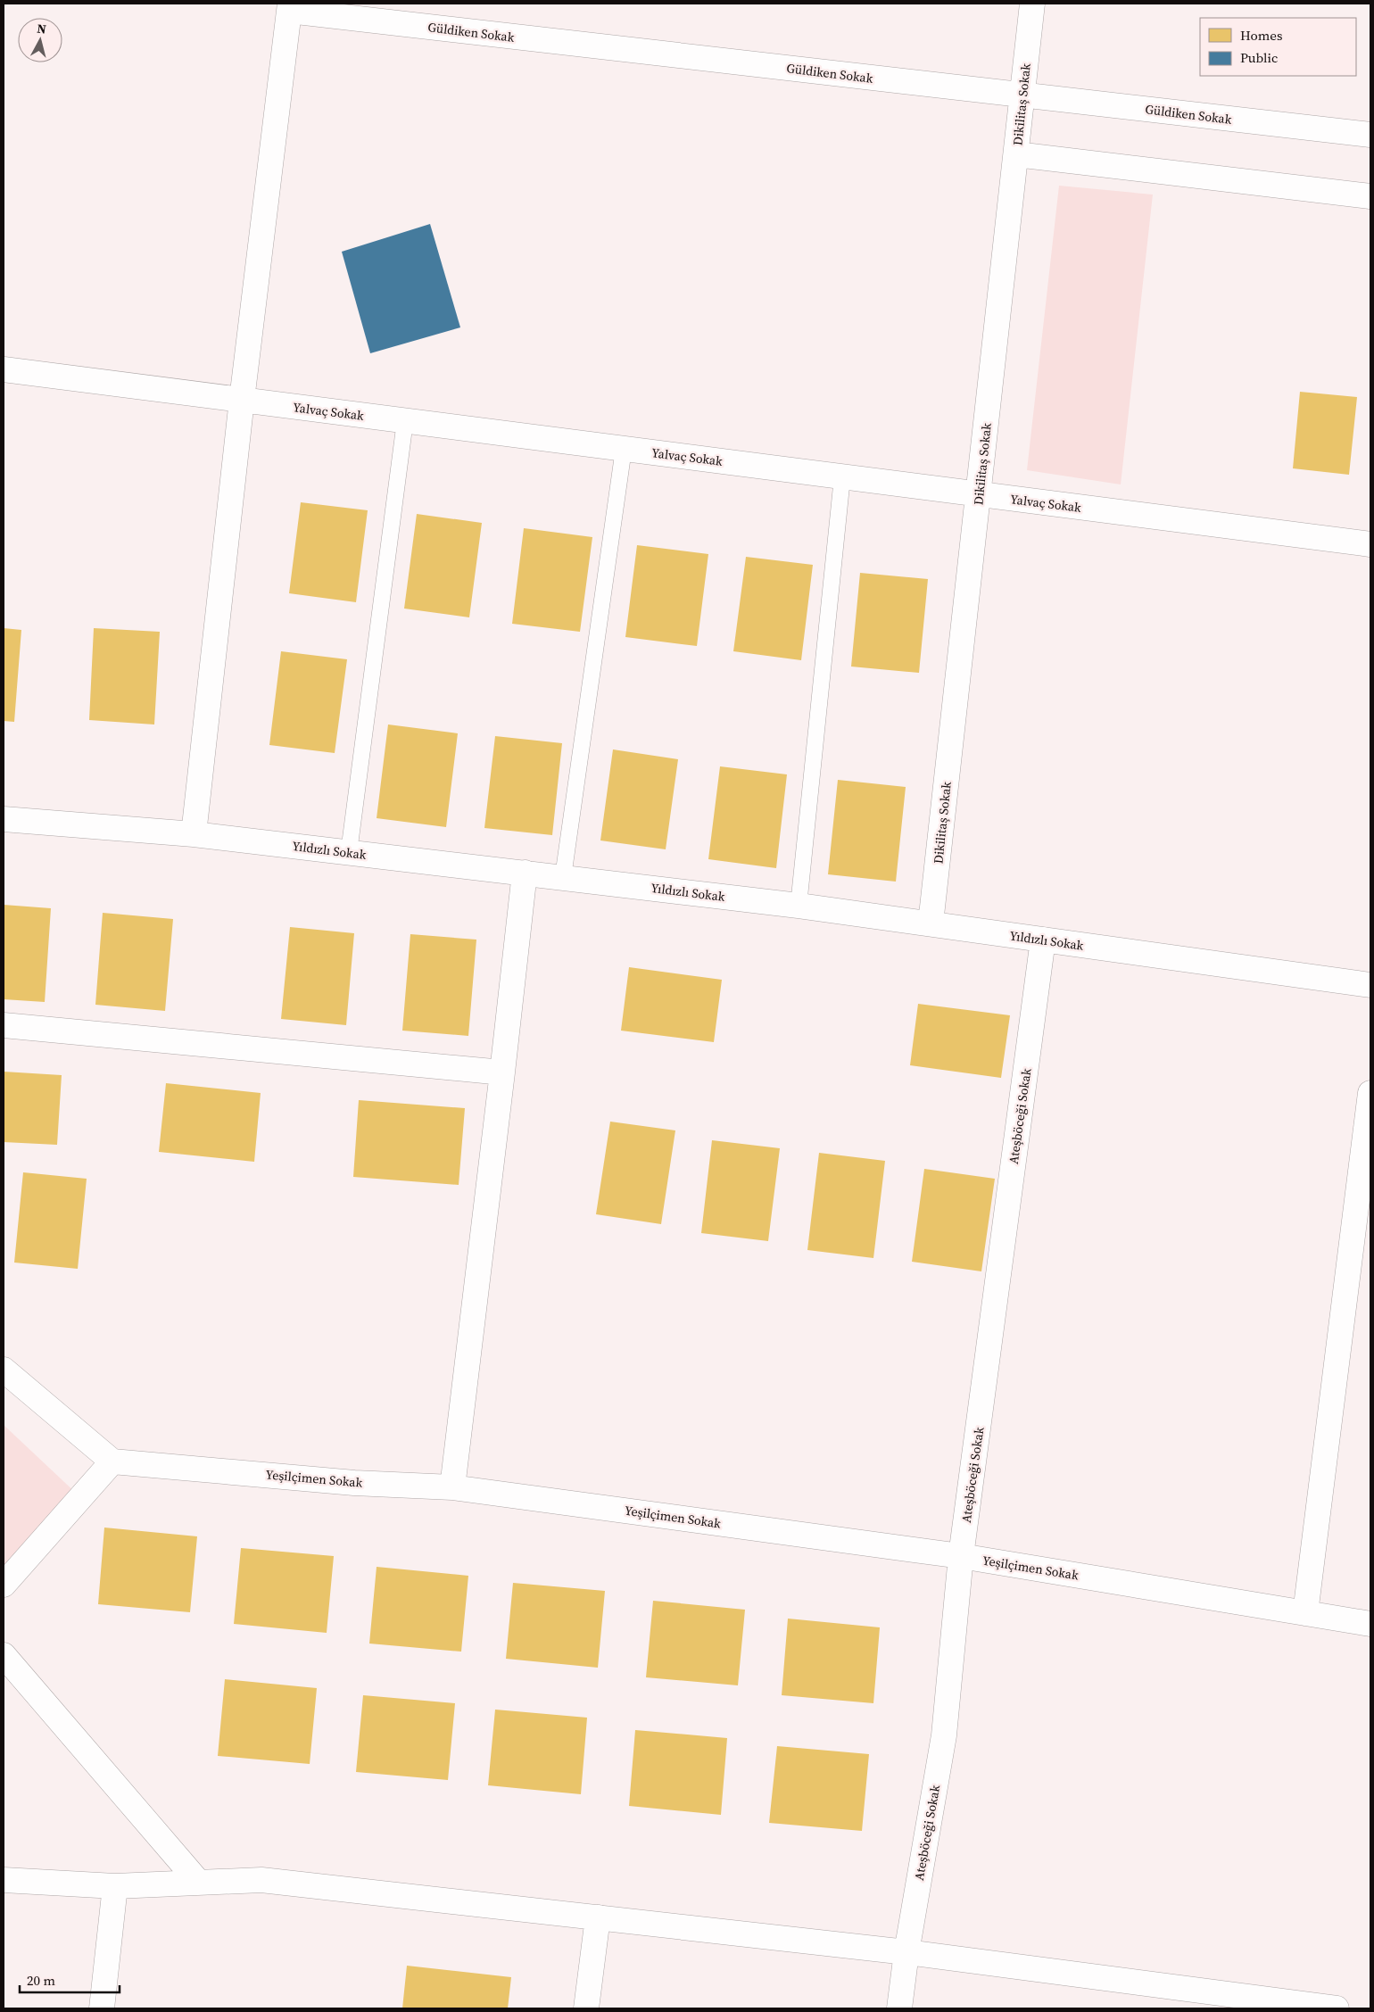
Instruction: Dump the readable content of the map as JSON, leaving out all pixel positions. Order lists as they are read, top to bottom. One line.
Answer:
{"streets":{"street":["Güldiken Sokak","Dikilitaş Sokak","Yalvaç Sokak","Yıldızlı Sokak","Ateşböceği Sokak","Yeşilçimen Sokak"]},"crossings":[["Güldiken Sokak","Dikilitaş Sokak"],["Dikilitaş Sokak","Yalvaç Sokak"],["Dikilitaş Sokak","Yıldızlı Sokak"],["Yıldızlı Sokak","Ateşböceği Sokak"],["Ateşböceği Sokak","Yeşilçimen Sokak"]],"legend":["Homes","Public"],"scale_bar":"20 m","north":"top"}
